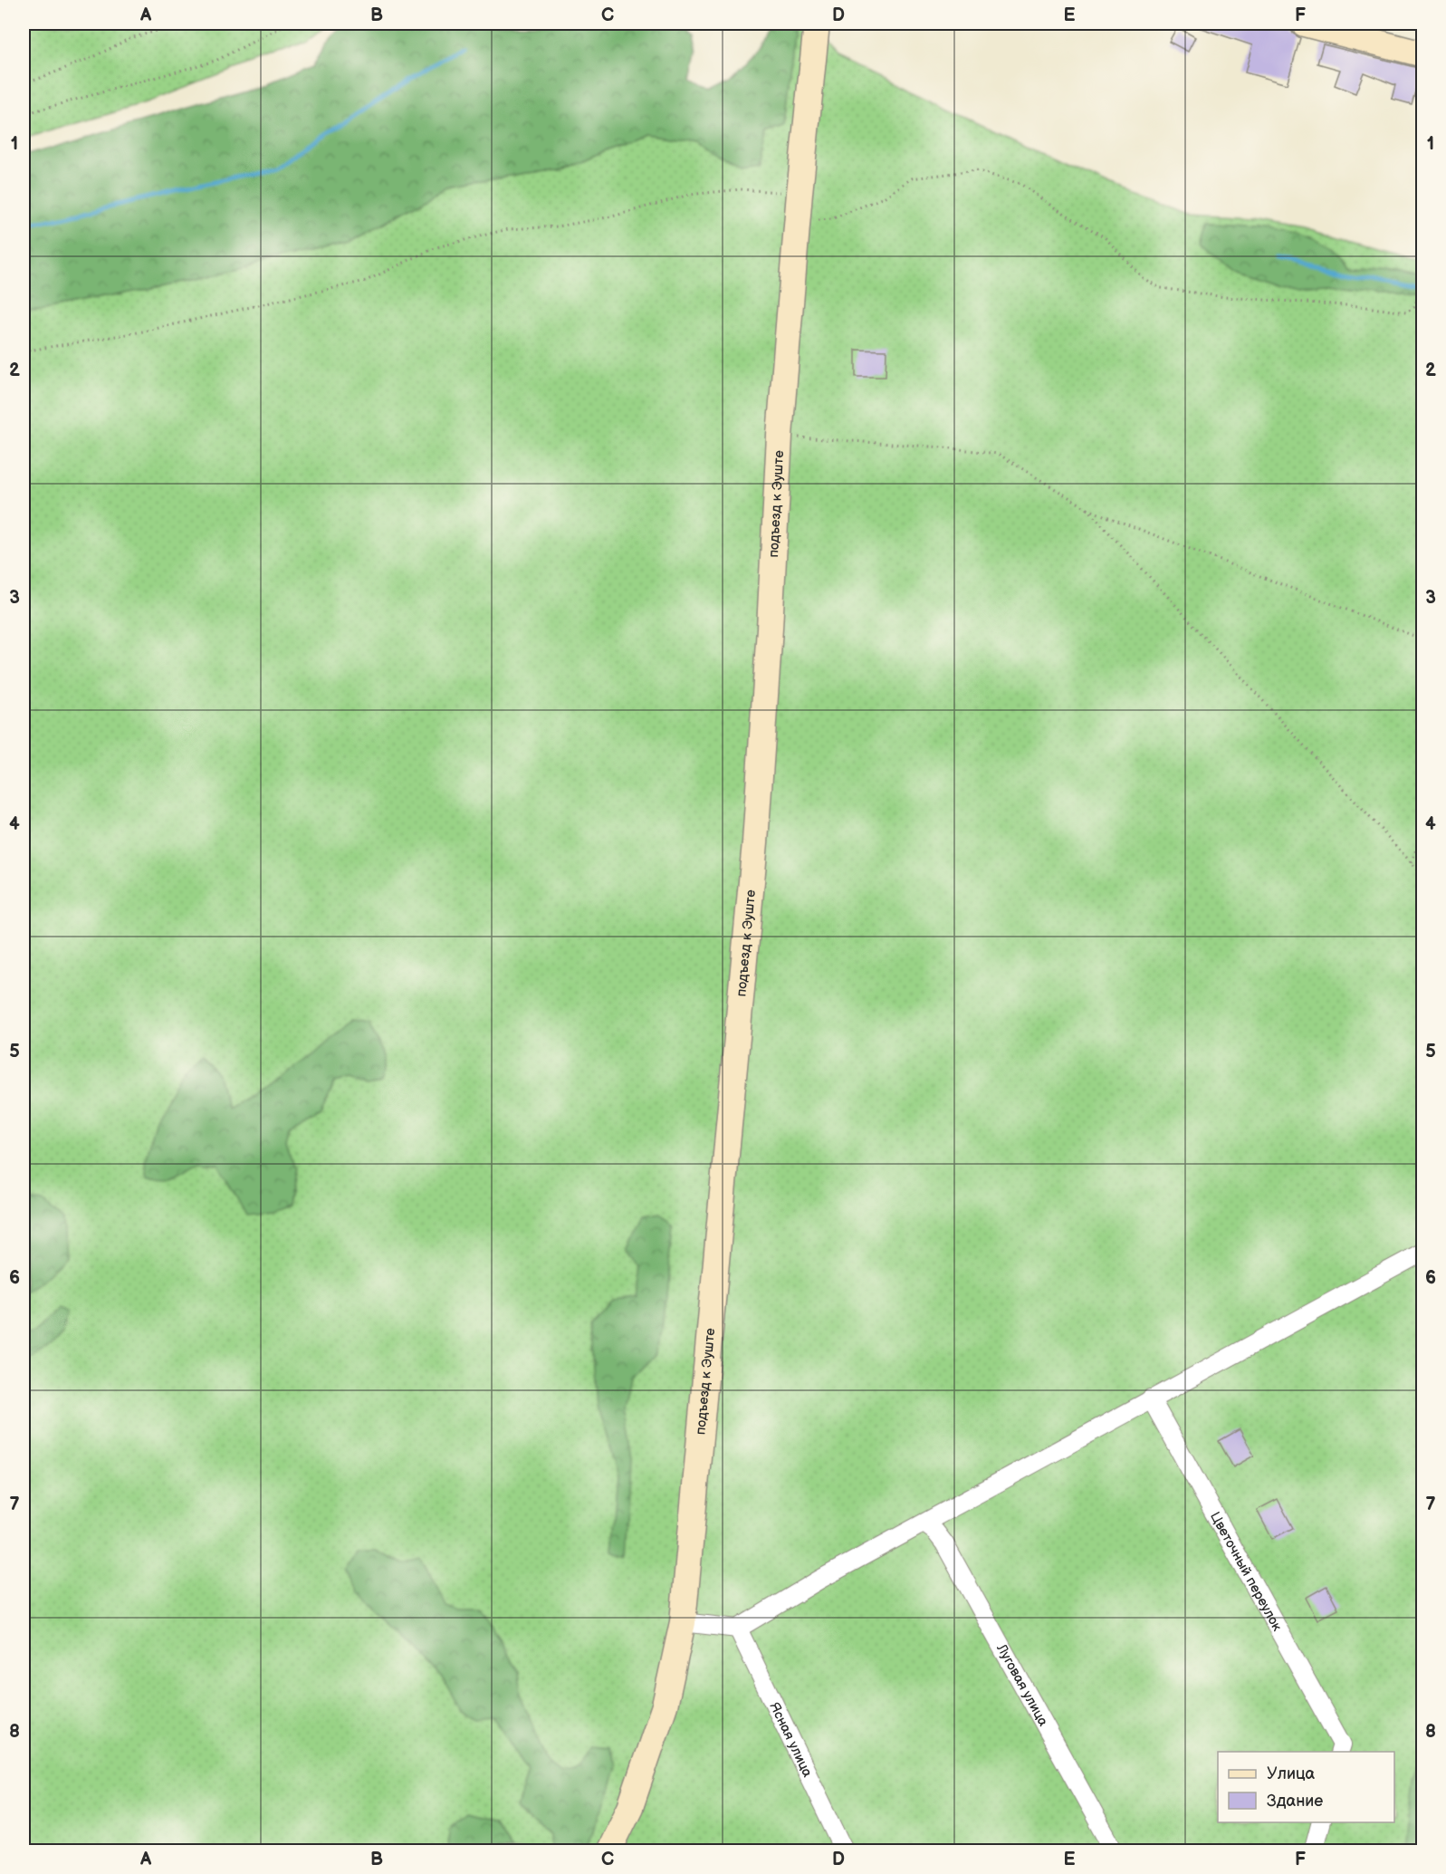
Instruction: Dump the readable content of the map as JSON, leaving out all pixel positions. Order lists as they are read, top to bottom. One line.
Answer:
{"streets":{"street":["подъезд к Эуште","Цветочный переулок","Луговая улица","Ясная улица"]},"legend":["Улица","Здание"],"grid":{"columns":["A","B","C","D","E","F"],"rows":["1","2","3","4","5","6","7","8"]}}
